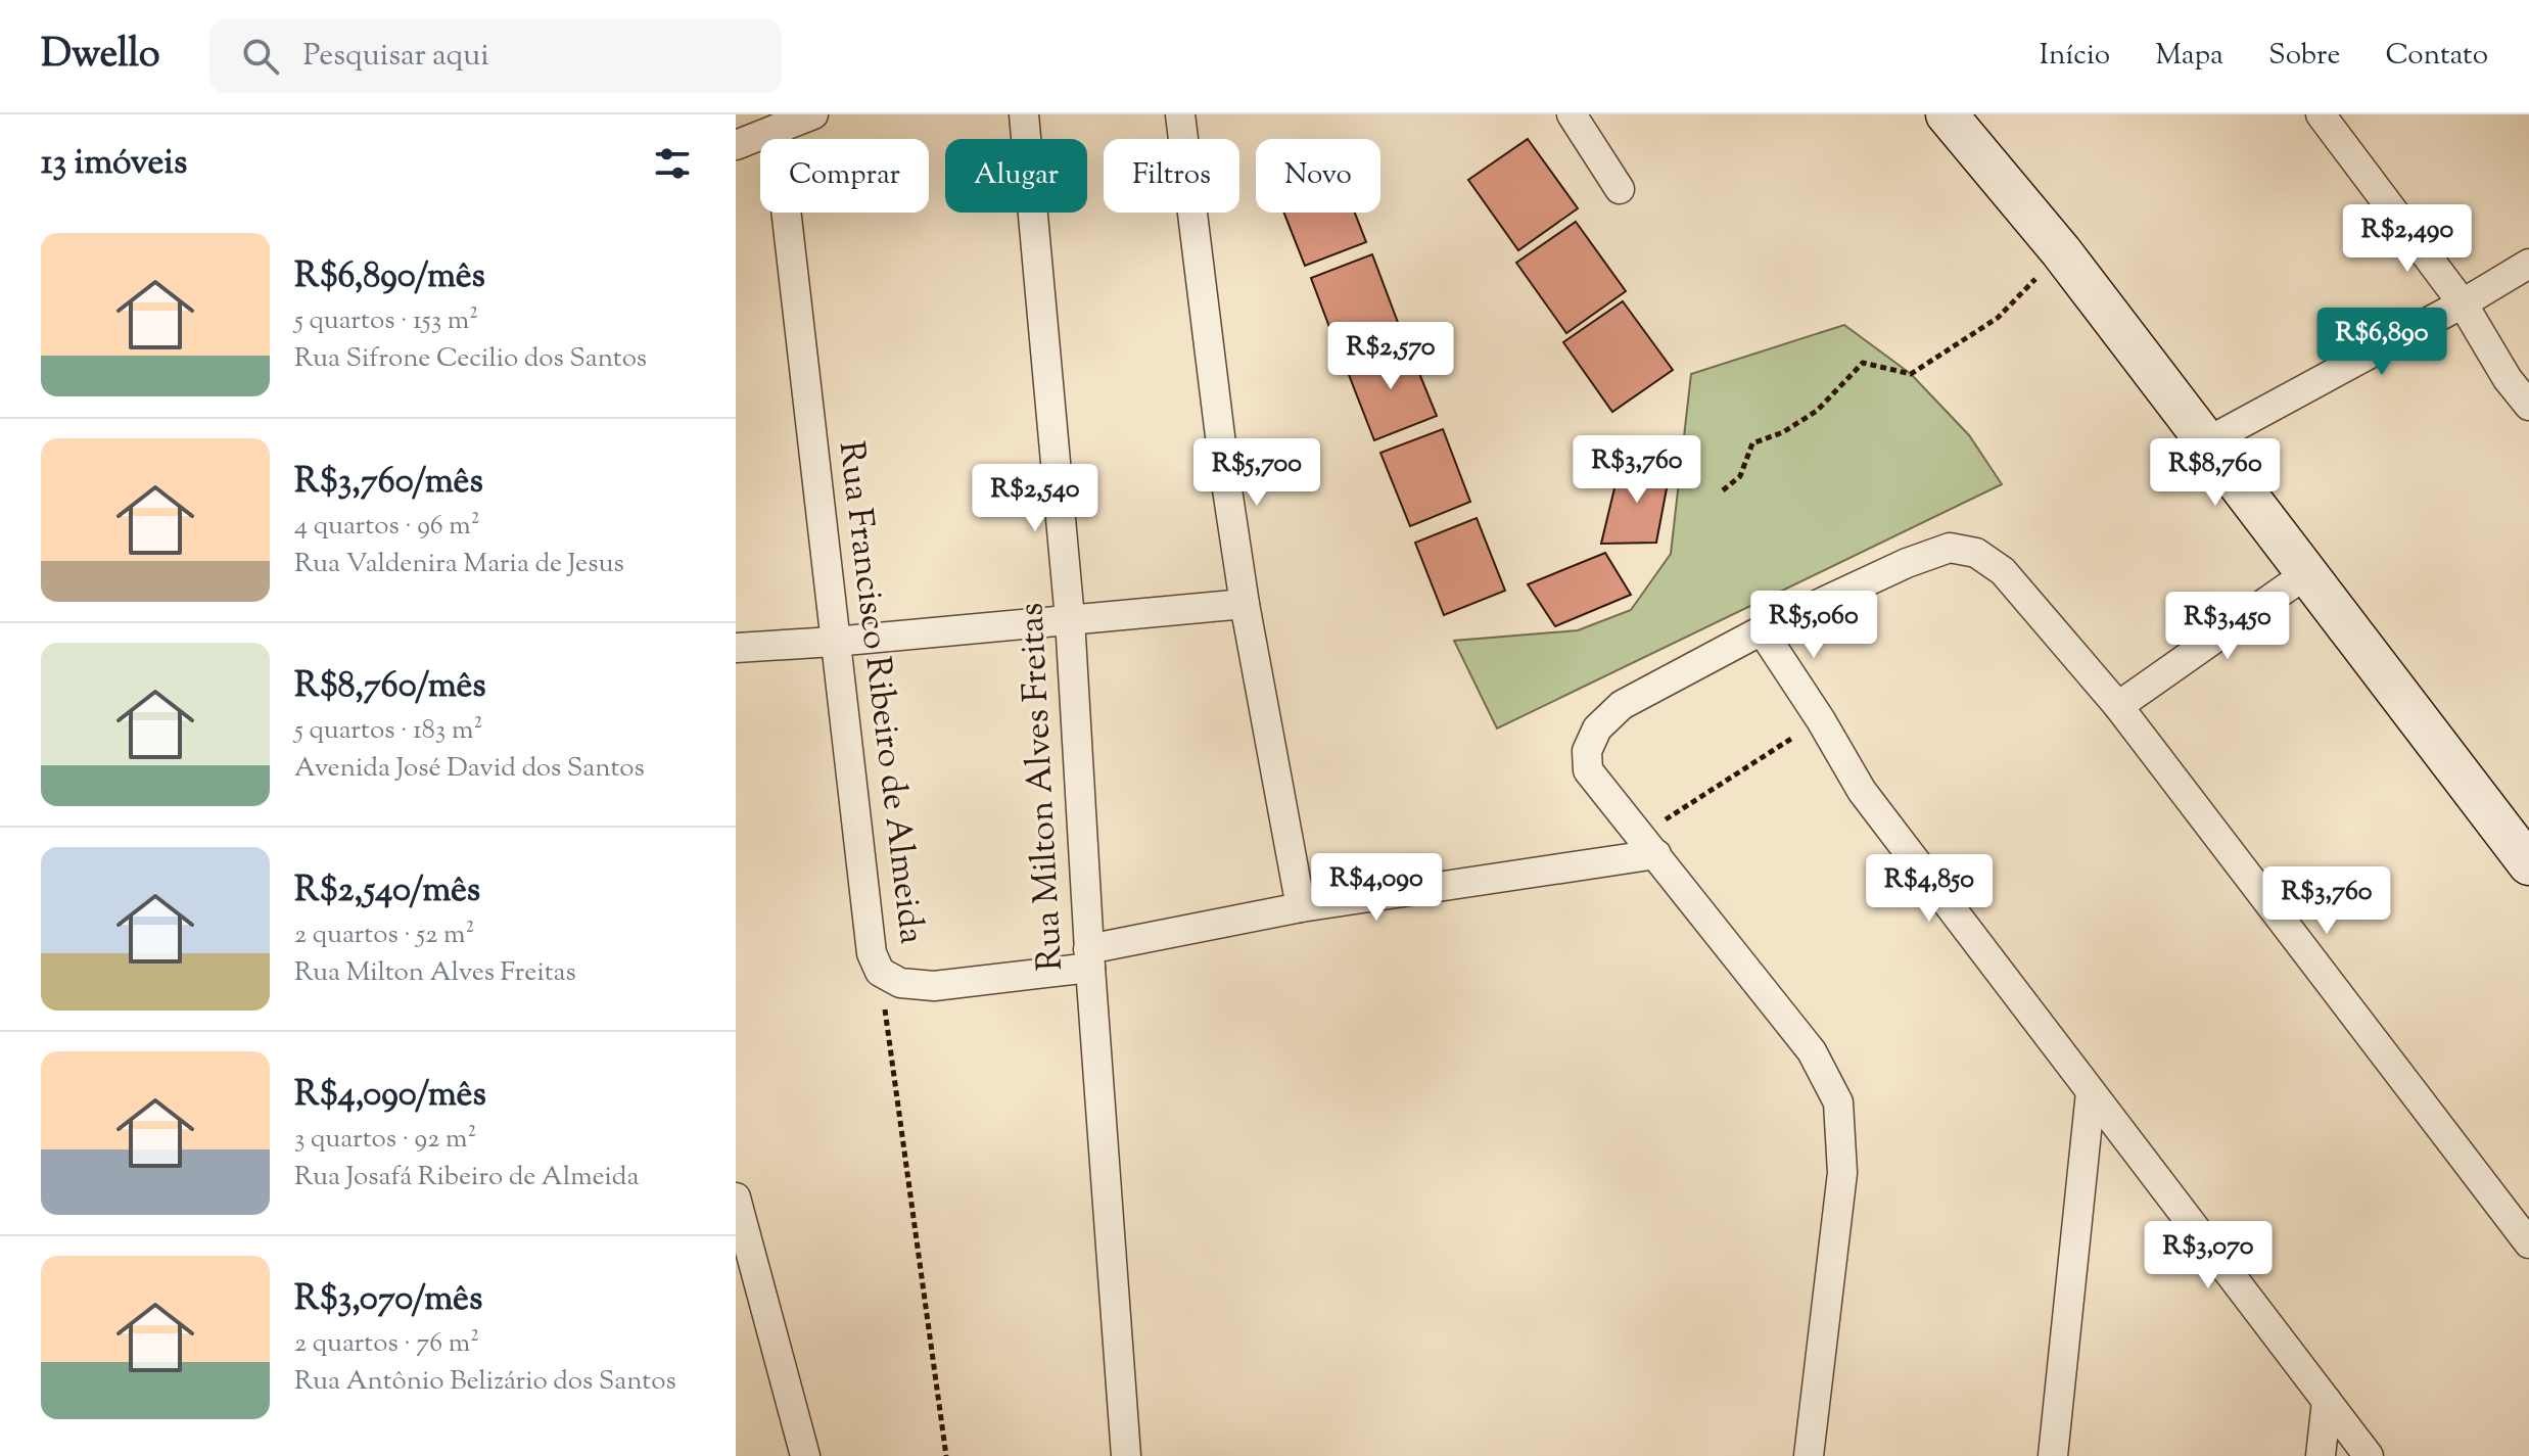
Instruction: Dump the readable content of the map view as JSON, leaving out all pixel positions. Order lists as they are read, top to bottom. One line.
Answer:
{"streets":{"street":["Rua Francisco Ribeiro de Almeida","Rua Milton Alves Freitas"]},"crossings":[["Rua Francisco Ribeiro de Almeida","Rua Milton Alves Freitas"]],"page":{"header":"Dwello","search":"Pesquisar aqui","nav":["Início","Mapa","Sobre","Contato"],"heading":"13 imóveis","chip":["Comprar","Alugar","Filtros","Novo"],"price":["R$2,490","R$6,890","R$2,570","R$3,760","R$5,700","R$8,760","R$2,540","R$5,060","R$3,450","R$4,090","R$4,850","R$3,760","R$3,070"],"list":[{"name":"R$6,890/mês","note":"5 quartos · 153 m² · Rua Sifrone Cecilio dos Santos"},{"name":"R$3,760/mês","note":"4 quartos · 96 m² · Rua Valdenira Maria de Jesus"},{"name":"R$8,760/mês","note":"5 quartos · 183 m² · Avenida José David dos Santos"},{"name":"R$2,540/mês","note":"2 quartos · 52 m² · Rua Milton Alves Freitas"},{"name":"R$4,090/mês","note":"3 quartos · 92 m² · Rua Josafá Ribeiro de Almeida"},{"name":"R$3,070/mês","note":"2 quartos · 76 m² · Rua Antônio Belizário dos Santos"}]}}
